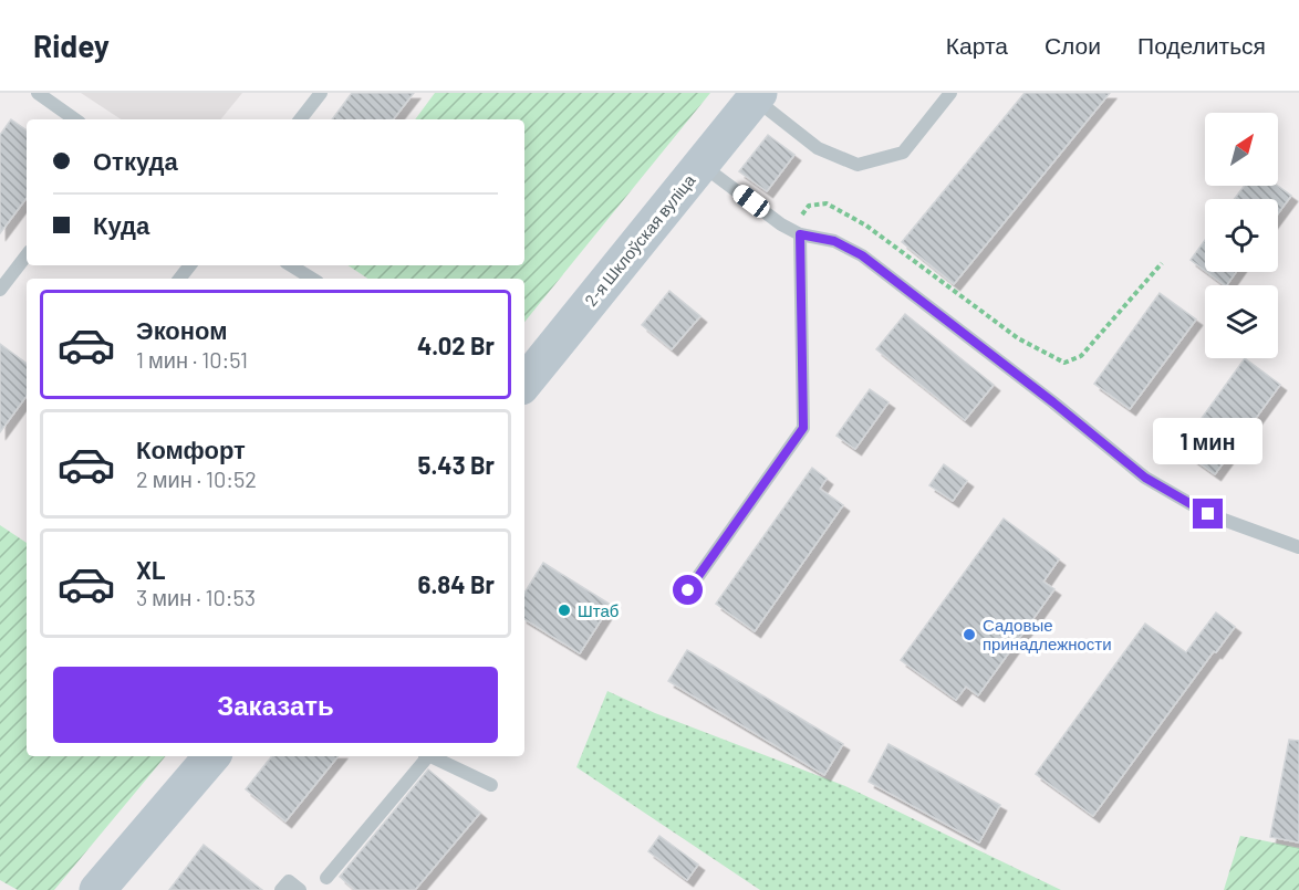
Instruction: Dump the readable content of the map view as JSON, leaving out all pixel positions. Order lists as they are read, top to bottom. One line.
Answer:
{"streets":{"street":["2-я Шклоўская вуліца"]},"places":["Штаб","Садовые принадлежности"],"north":"top right","page":{"header":"Ridey","nav":["Карта","Слои","Поделиться"],"banner":["Откуда","Куда"],"list":[{"name":"Эконом","note":"1 мин · 10:51","value":"4.02 Br"},{"name":"Комфорт","note":"2 мин · 10:52","value":"5.43 Br"},{"name":"XL","note":"3 мин · 10:53","value":"6.84 Br"}],"bubble":"1 мин","buttons":"Заказать"}}
